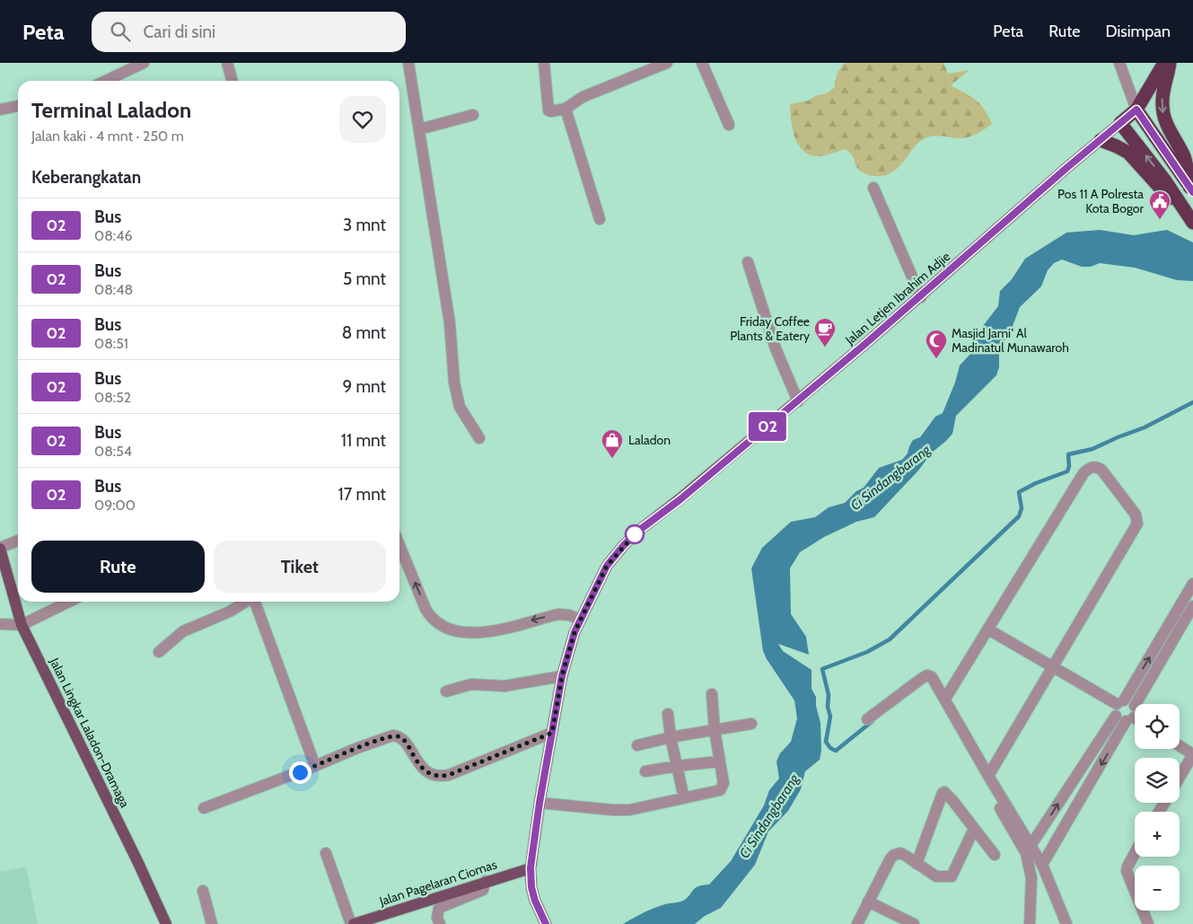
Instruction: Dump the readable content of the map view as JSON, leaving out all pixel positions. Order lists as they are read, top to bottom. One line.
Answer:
{"streets":{"main road":["Jalan Letjen Ibrahim Adjie","Jalan Lingkar Laladon-Dramaga","Jalan Pagelaran Ciomas"]},"crossings":[["Jalan Letjen Ibrahim Adjie","Jalan Pagelaran Ciomas"]],"water":["Ci Sindangbarang"],"places":{"public building":["Pos 11 A Polresta Kota Bogor"],"cafe":["Friday Coffee Plants & Eatery"],"mosque":["Masjid Jami' Al Madinatul Munawaroh"],"shop":["Laladon"]},"lines":["bus line 02"],"page":{"header":"Peta","search":"Cari di sini","nav":["Peta","Rute","Disimpan"],"on_map":"02","heading":[["Terminal Laladon","Jalan kaki · 4 mnt · 250 m"],"Keberangkatan"],"list":[{"mark":"02","name":"Bus","note":"08:46","value":"3 mnt"},{"mark":"02","name":"Bus","note":"08:48","value":"5 mnt"},{"mark":"02","name":"Bus","note":"08:51","value":"8 mnt"},{"mark":"02","name":"Bus","note":"08:52","value":"9 mnt"},{"mark":"02","name":"Bus","note":"08:54","value":"11 mnt"},{"mark":"02","name":"Bus","note":"09:00","value":"17 mnt"}],"buttons":["Rute","Tiket"],"map_buttons":["+","−"]}}
